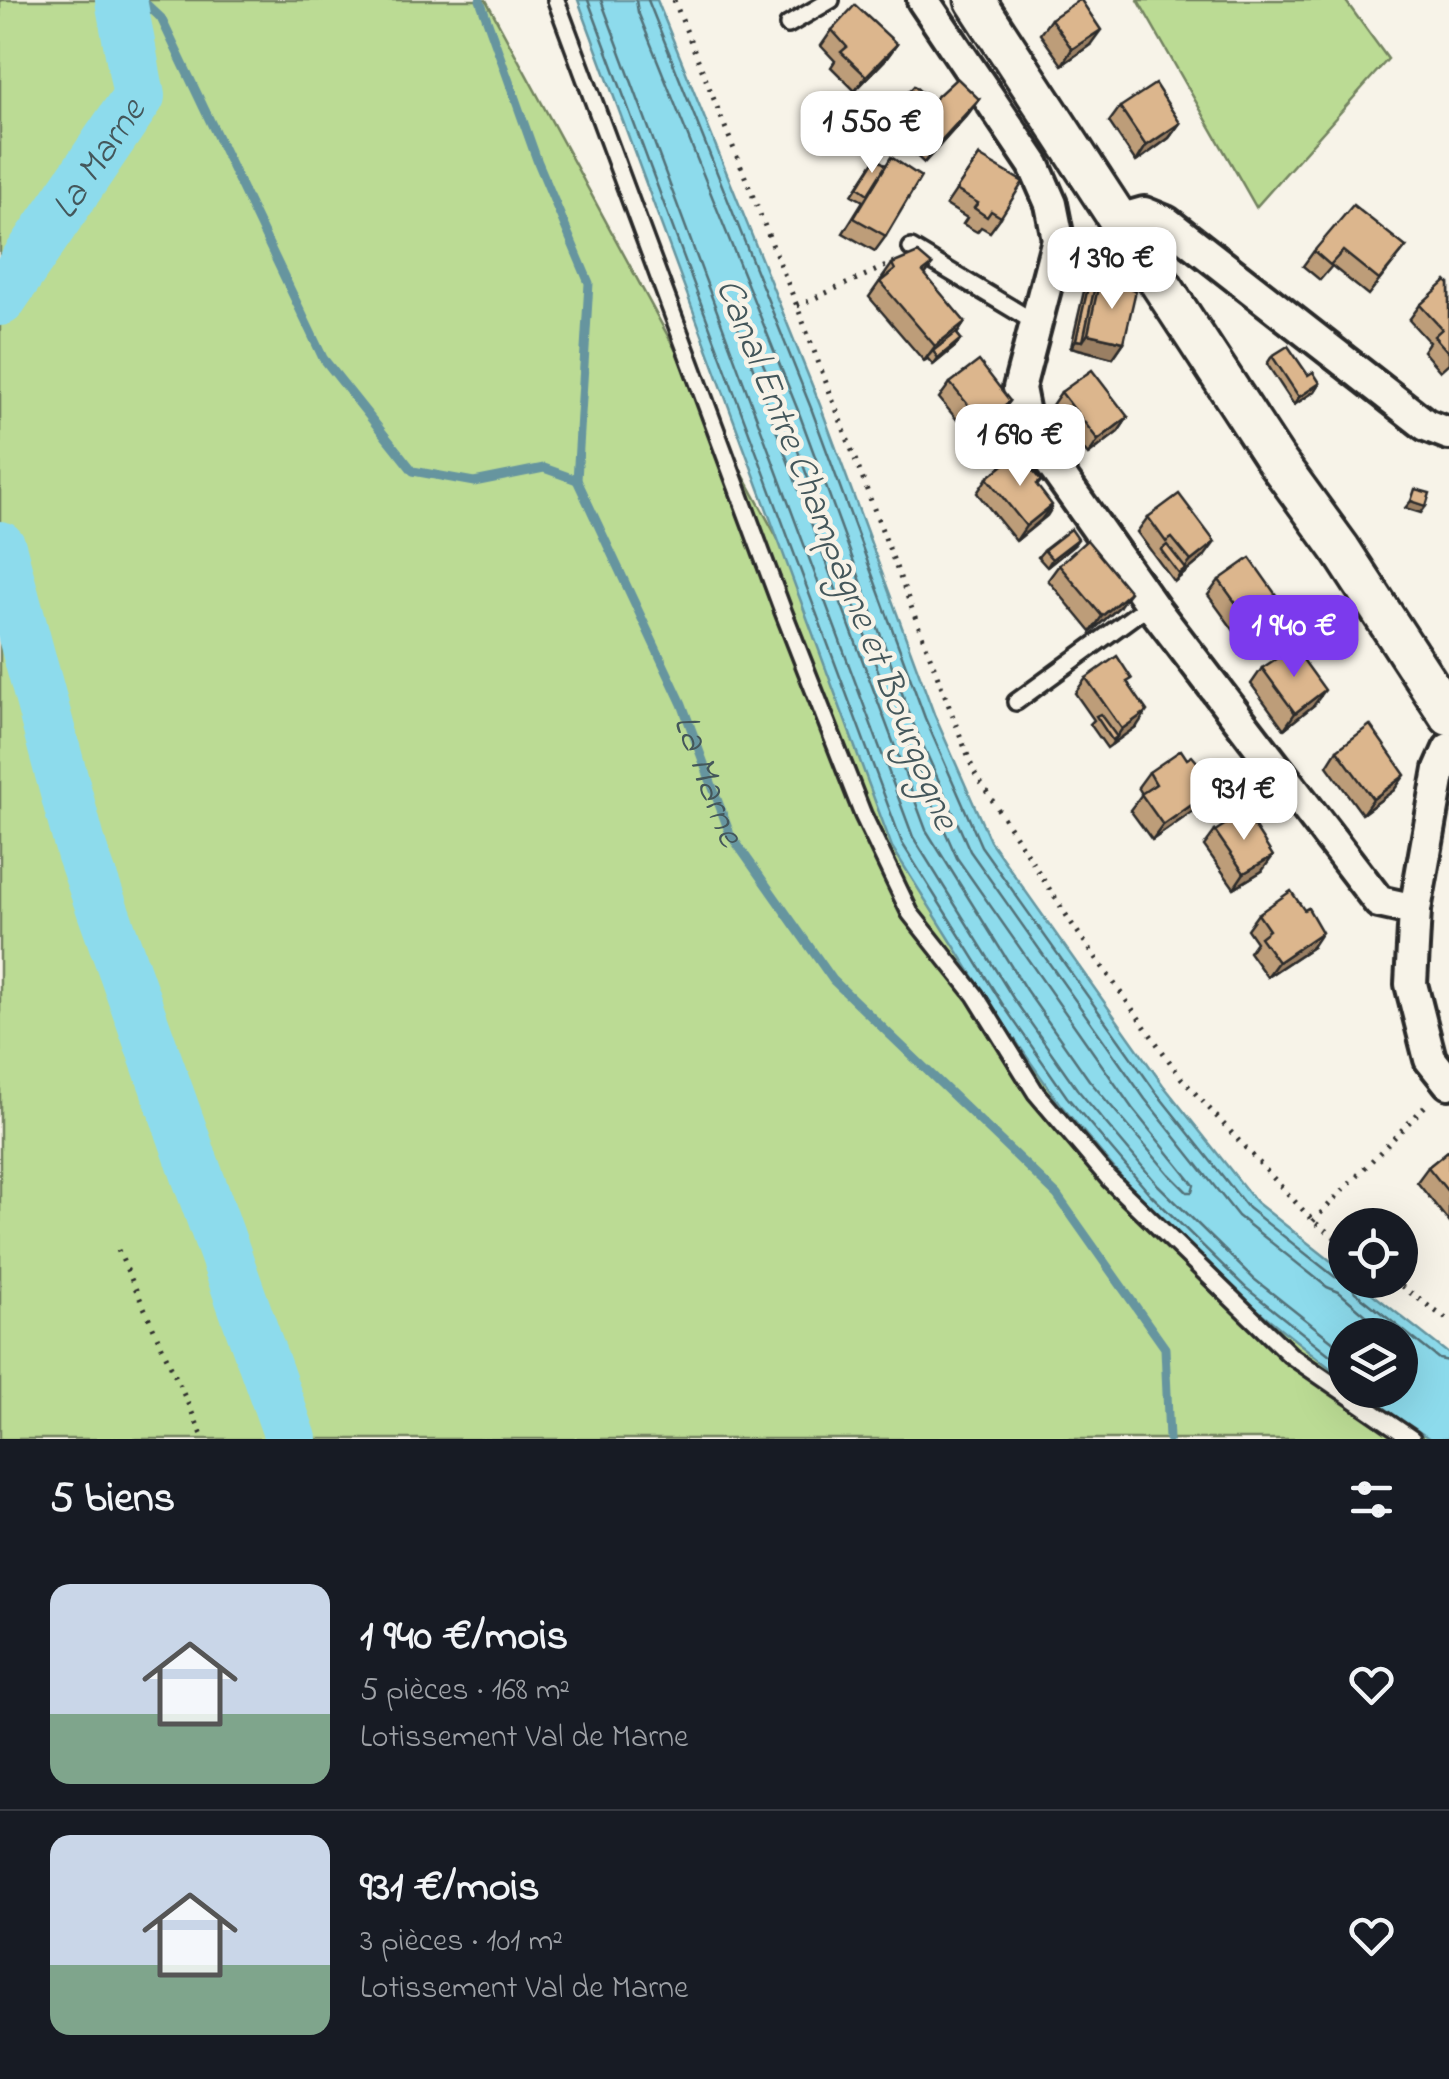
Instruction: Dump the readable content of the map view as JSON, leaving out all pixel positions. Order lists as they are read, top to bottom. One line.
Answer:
{"water":["La Marne","Canal Entre Champagne et Bourgogne"],"page":{"price":["1 550 €","1 390 €","1 690 €","1 940 €","931 €"],"heading":"5 biens","list":[{"name":"1 940 €/mois","note":"5 pièces · 168 m² · Lotissement Val de Marne"},{"name":"931 €/mois","note":"3 pièces · 101 m² · Lotissement Val de Marne"}]}}
